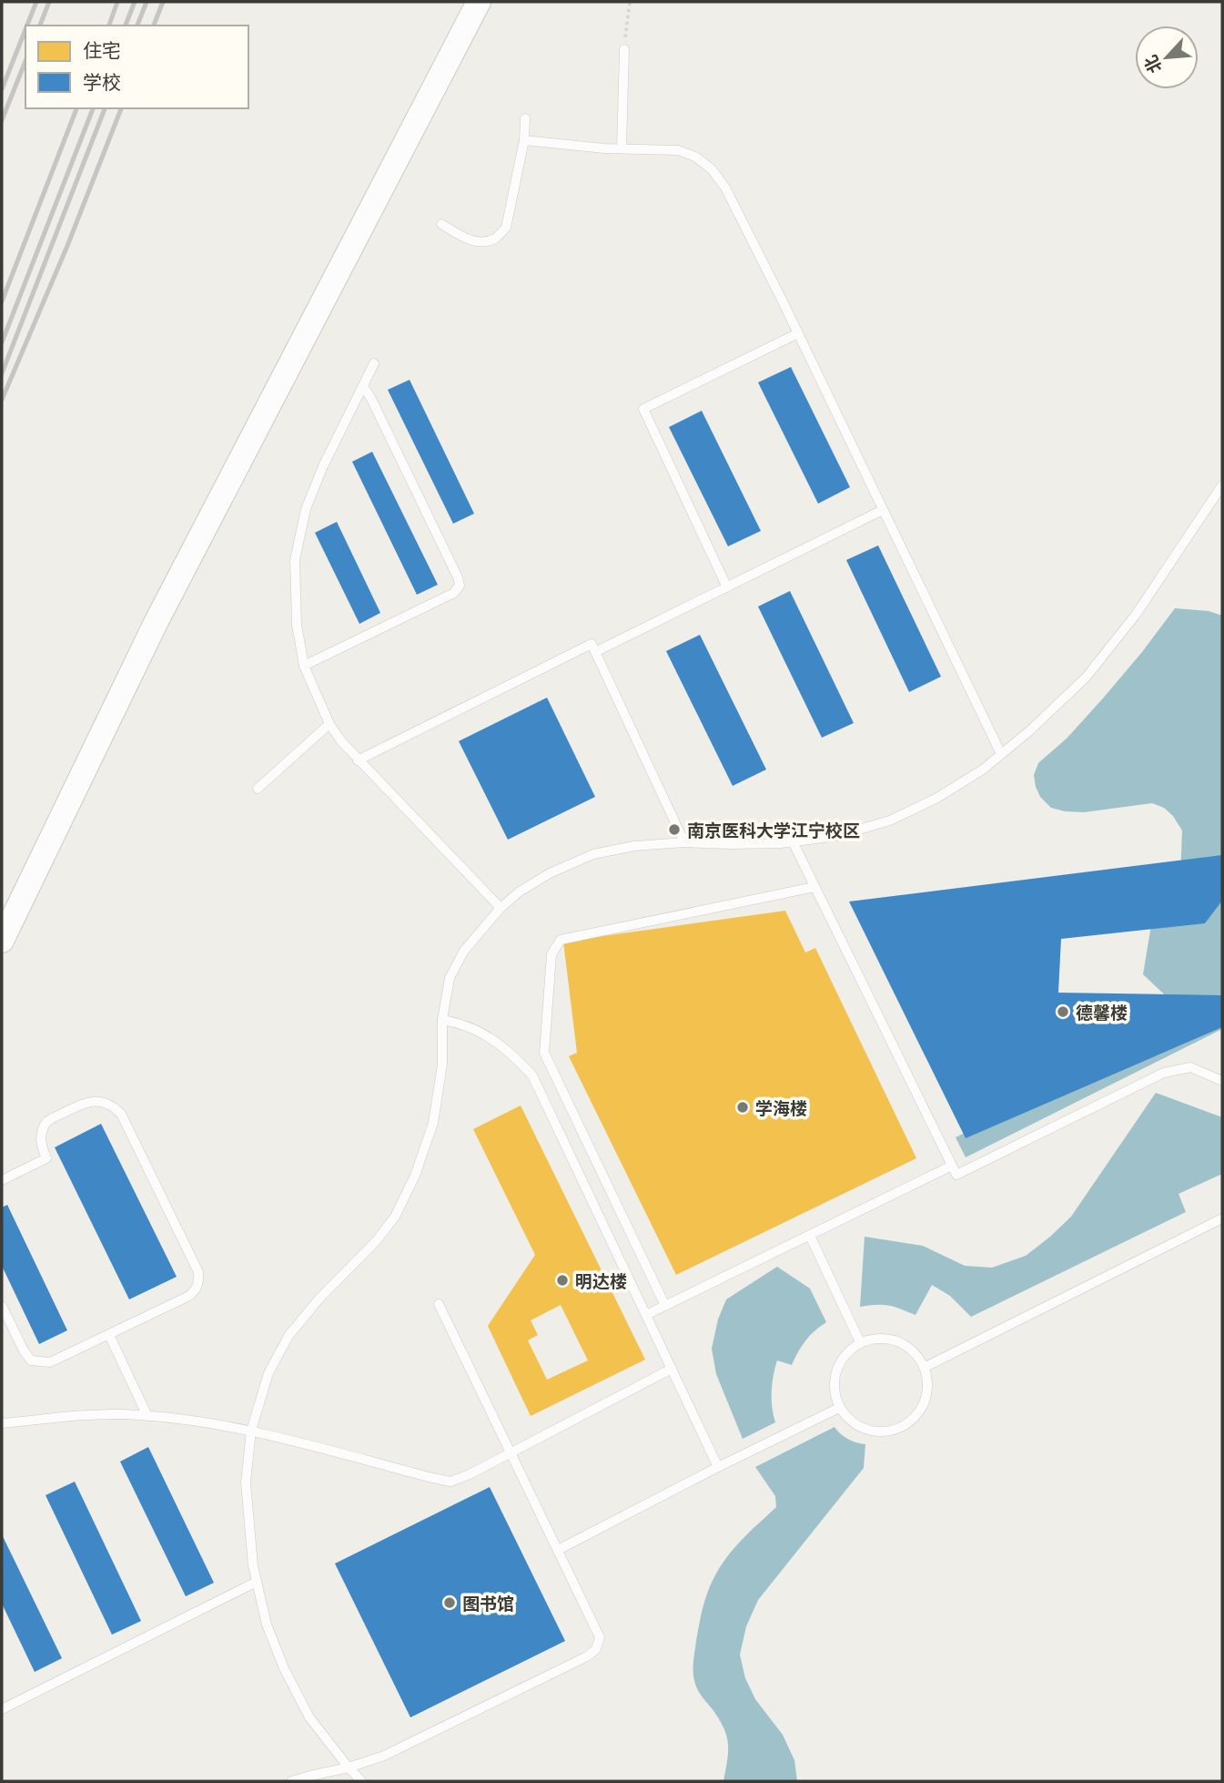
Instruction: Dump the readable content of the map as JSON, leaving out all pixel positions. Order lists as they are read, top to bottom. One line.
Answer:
{"places":["南京医科大学江宁校区","德馨楼","学海楼","明达楼","图书馆"],"legend":["住宅","学校"],"north":"bottom left"}
